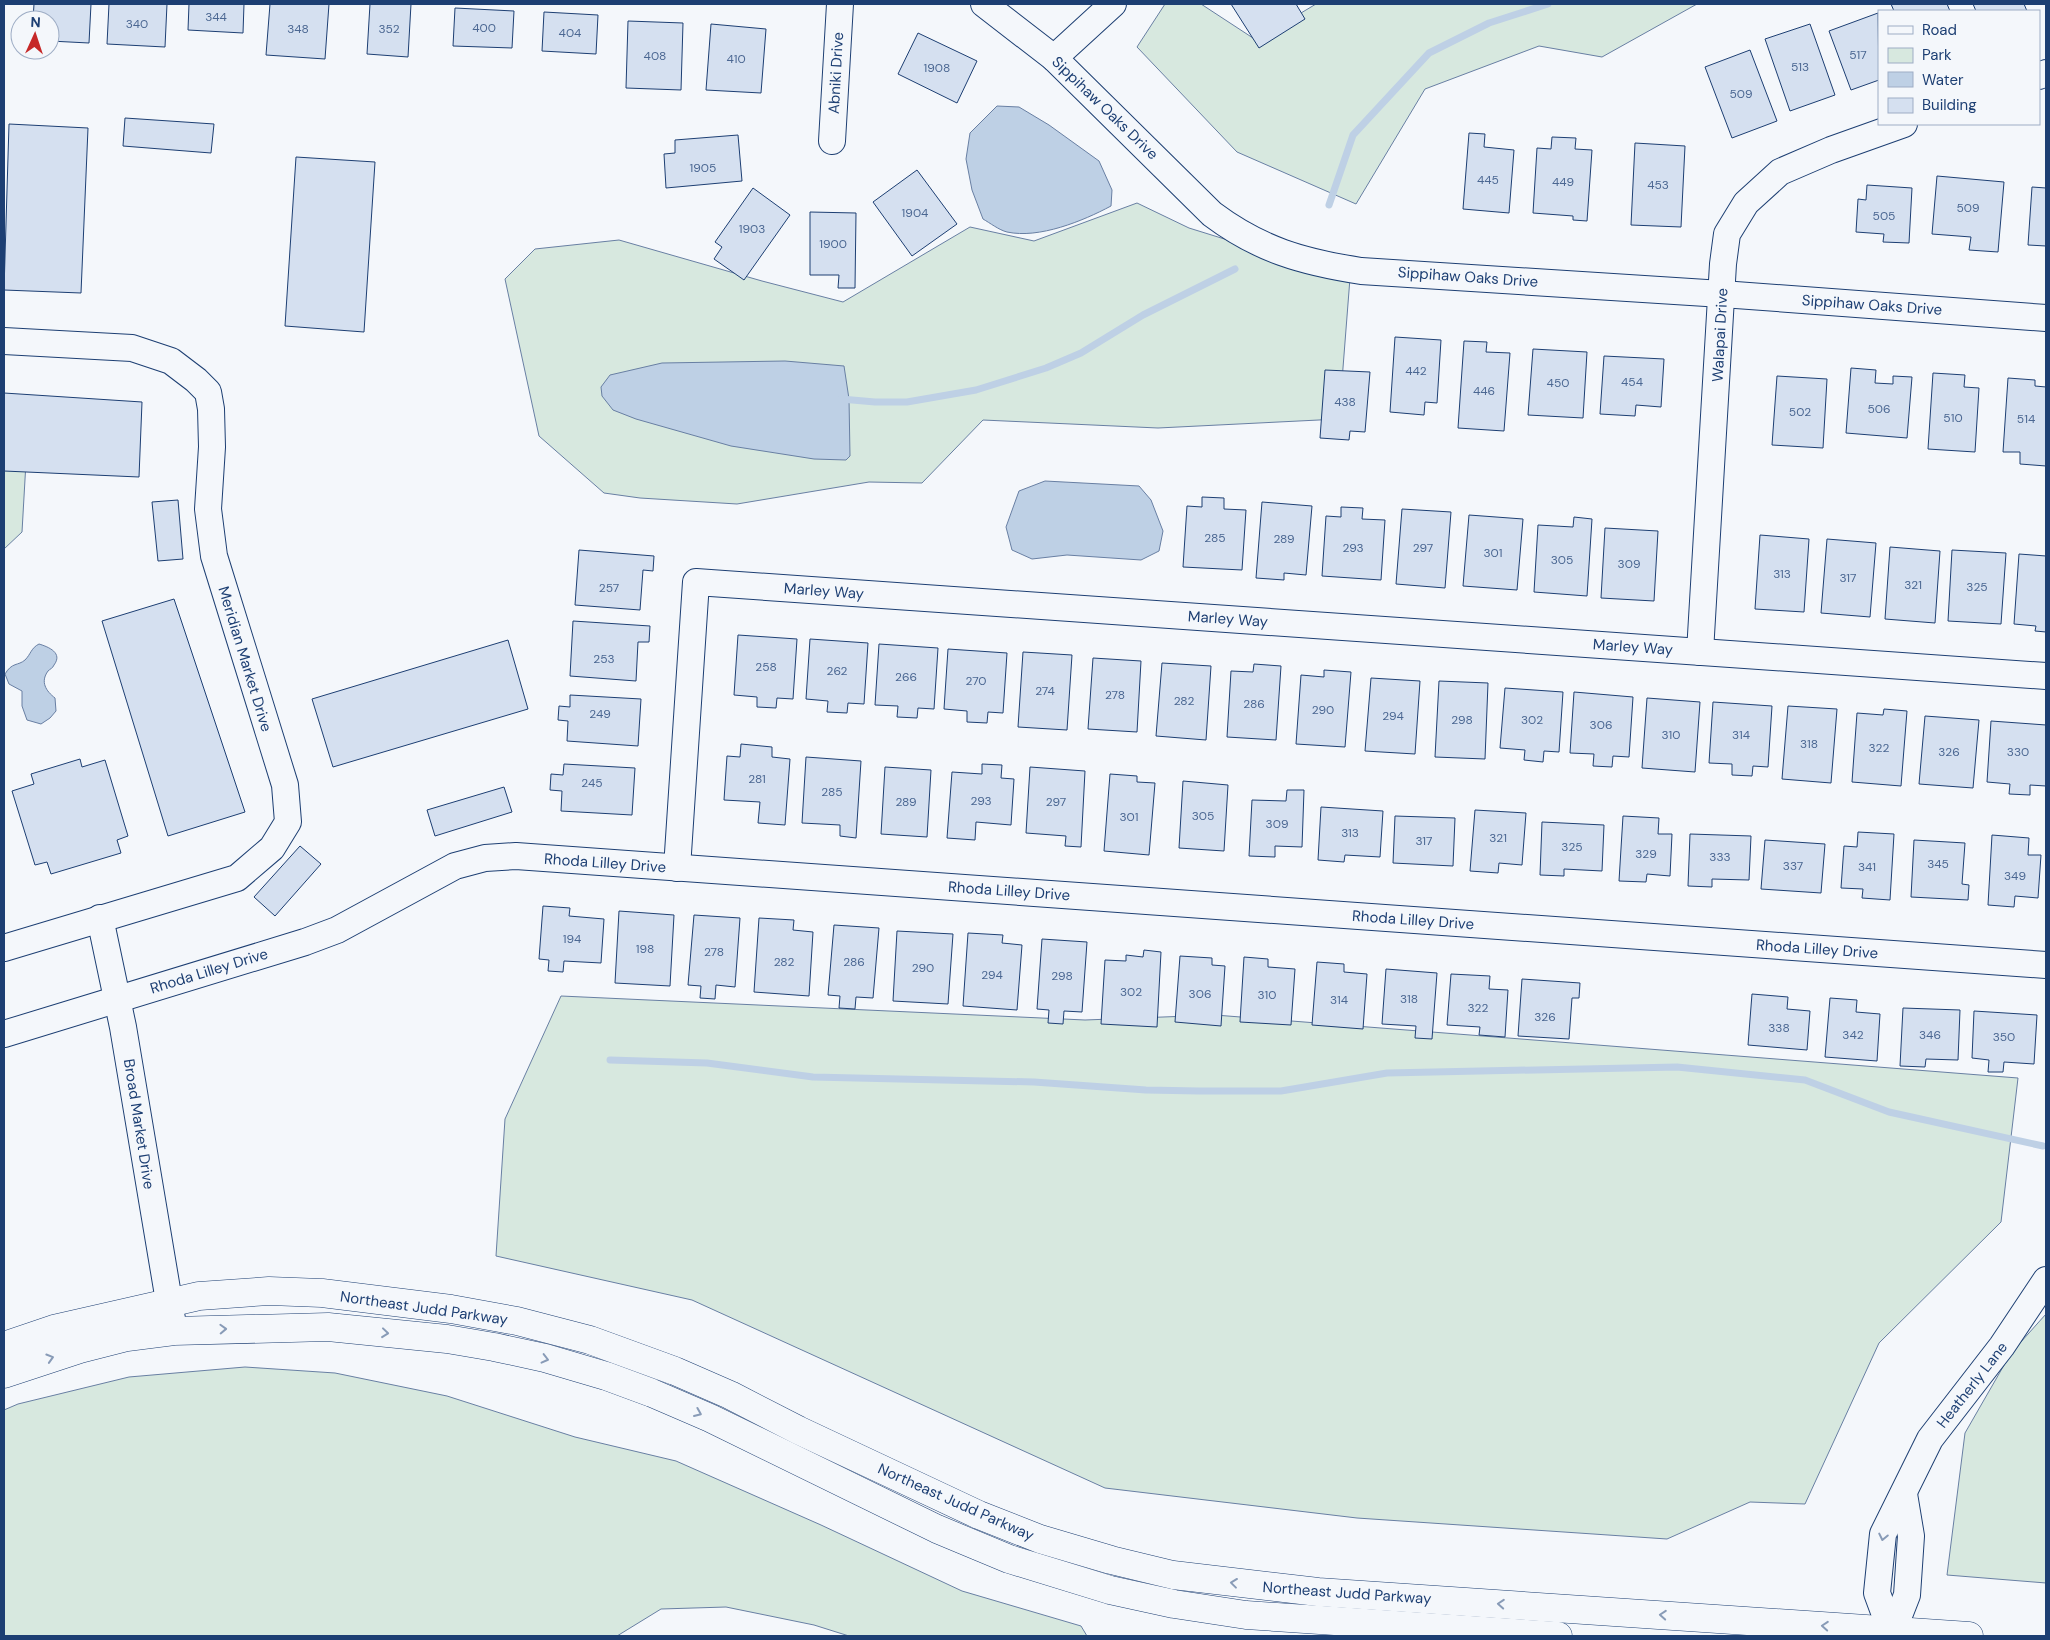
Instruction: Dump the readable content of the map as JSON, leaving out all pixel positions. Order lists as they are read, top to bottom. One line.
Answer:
{"streets":{"highway":["Northeast Judd Parkway"],"street":["Abniki Drive","Sippihaw Oaks Drive","Walapai Drive","Marley Way","Meridian Market Drive","Rhoda Lilley Drive","Broad Market Drive","Heatherly Lane"]},"crossings":[["Sippihaw Oaks Drive","Walapai Drive"],["Walapai Drive","Marley Way"],["Marley Way","Rhoda Lilley Drive"],["Meridian Market Drive","Broad Market Drive"],["Rhoda Lilley Drive","Broad Market Drive"],["Broad Market Drive","Northeast Judd Parkway"],["Northeast Judd Parkway","Heatherly Lane"]],"house_numbers":["344","340","400","348","352","404","517","408","410","513","1908","509","1905","445","449","453","509","1904","505","1903","1900","442","454","450","446","438","506","502","510","514","285","289","293","297","301","305","309","313","317","321","325","257","253","258","262","266","270","274","278","282","286","290","249","294","298","302","306","310","314","318","322","326","330","281","245","285","293","289","297","305","301","309","313","321","317","325","329","333","345","337","341","349","194","198","278","282","286","290","294","298","302","306","310","318","314","322","326","338","342","346","350"],"legend":["Road","Park","Water","Building"],"north":"top"}
